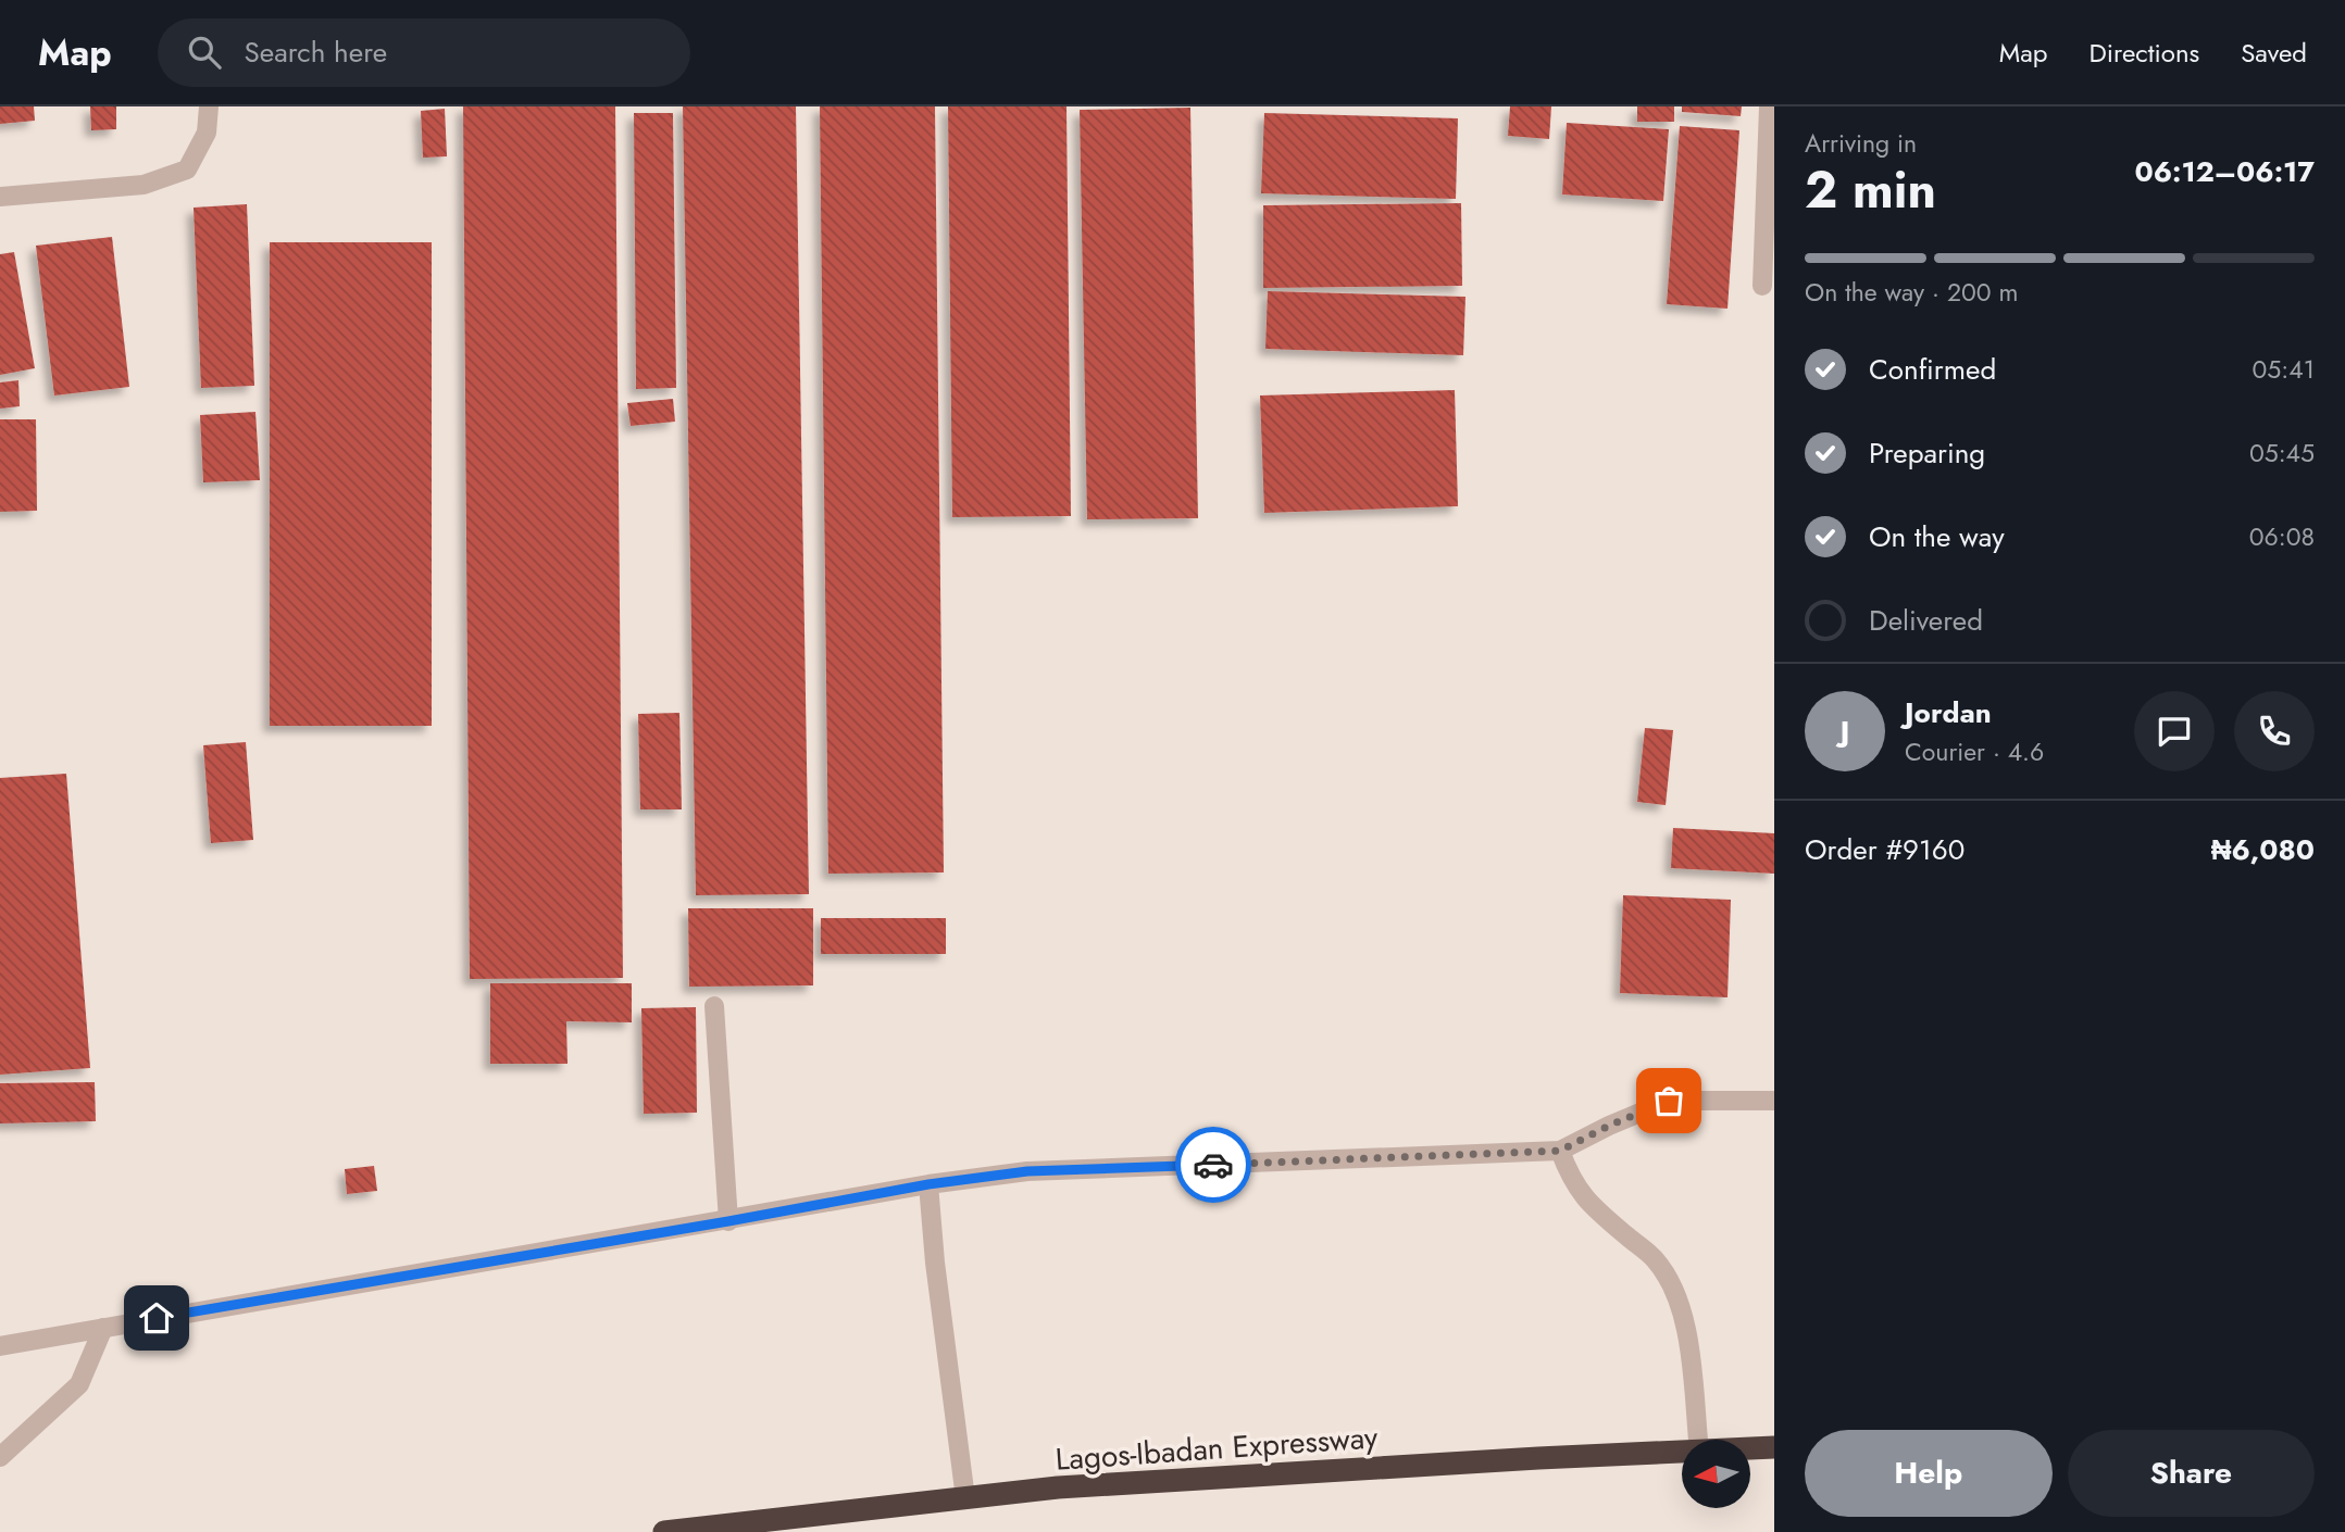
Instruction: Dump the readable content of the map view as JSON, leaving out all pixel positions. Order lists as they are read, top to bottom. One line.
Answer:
{"streets":{"highway":["Lagos-Ibadan Expressway"]},"north":"left","page":{"header":"Map","search":"Search here","nav":["Map","Directions","Saved"],"heading":["2 min","Arriving in","06:12–06:17"],"panel":["Jordan","Courier · 4.6","Order #9160","₦6,080"],"bar":"On the way · 200 m","list":[["Confirmed","05:41"],["Preparing","05:45"],["On the way","06:08"],"Delivered"],"round":"J","buttons":["Help","Share"]}}
